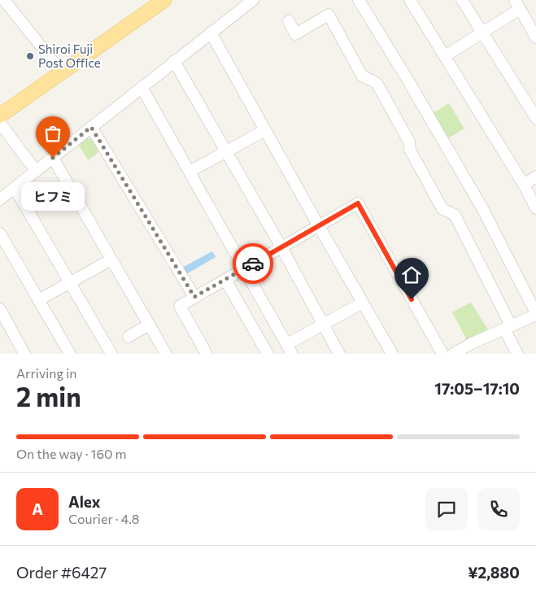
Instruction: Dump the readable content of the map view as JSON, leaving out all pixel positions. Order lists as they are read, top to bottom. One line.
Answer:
{"places":["Shiroi Fuji Post Office","ヒフミ"],"page":{"bubble":"ヒフミ","heading":["2 min","Arriving in","17:05–17:10"],"panel":["Alex","Courier · 4.8","Order #6427","¥2,880"],"bar":"On the way · 160 m","round":"A"}}
